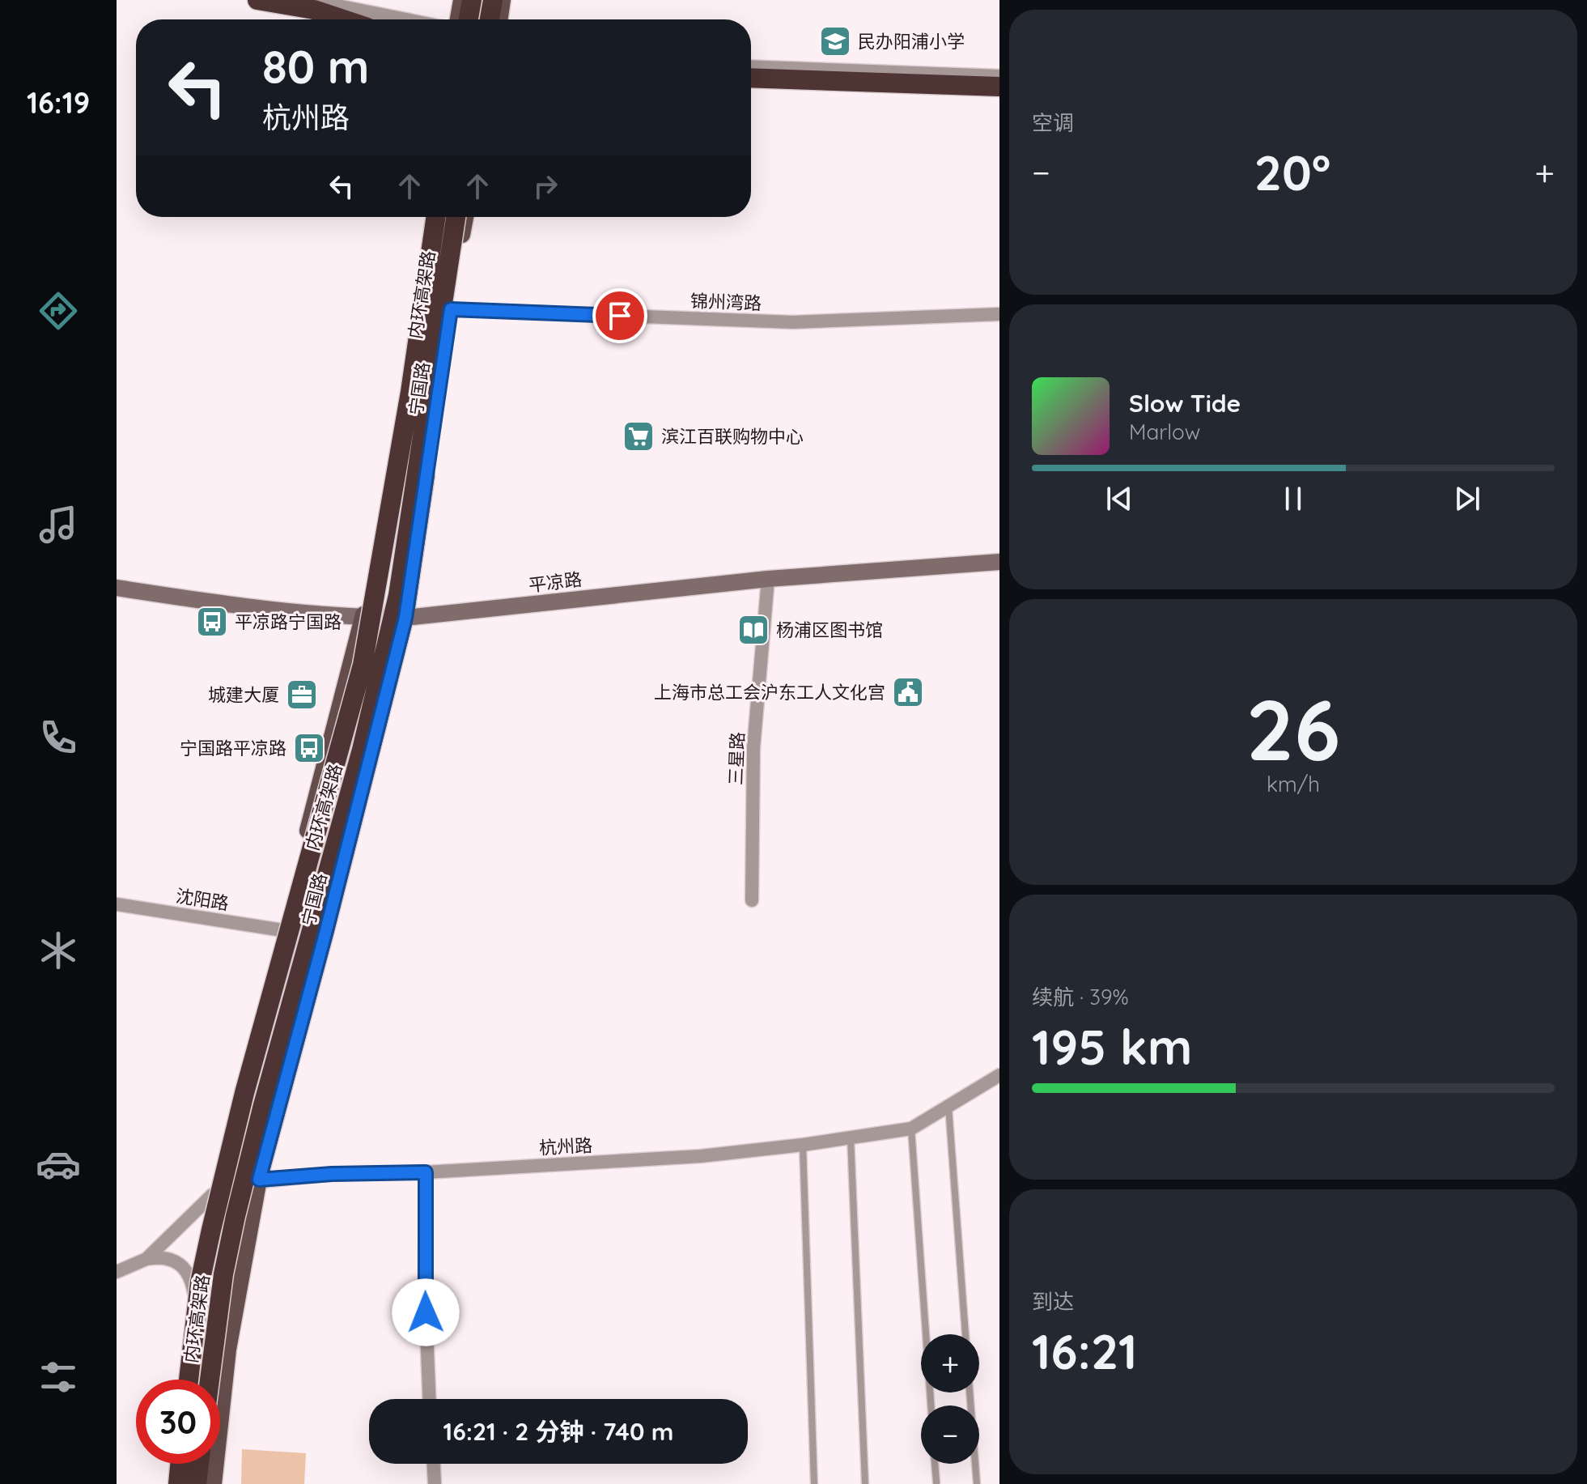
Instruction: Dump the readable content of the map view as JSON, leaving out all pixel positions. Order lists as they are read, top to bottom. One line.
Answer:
{"streets":{"highway":["内环高架路"],"main road":["宁国路","平凉路"],"street":["锦州湾路","三星路","沈阳路","杭州路"]},"crossings":[["锦州湾路","宁国路"],["宁国路","平凉路"],["宁国路","沈阳路"],["宁国路","杭州路"],["平凉路","三星路"]],"places":{"school or university":["民办阳浦小学"],"supermarket":["滨江百联购物中心"],"bus stop":["平凉路宁国路","宁国路平凉路"],"library":["杨浦区图书馆"],"public building":["上海市总工会沪东工人文化宫"],"office":["城建大厦"]},"page":{"tabs":"16:19","tile":["空调",["26","km/h"],["续航 · 39%","195 km"],["到达","16:21"]],"turn":["80 m","杭州路"],"heat":["−","20°","+"],"song":["Slow Tide","Marlow"],"map_buttons":["+","−"],"limit":"30","trip":"16:21 · 2 分钟 · 740 m"}}
